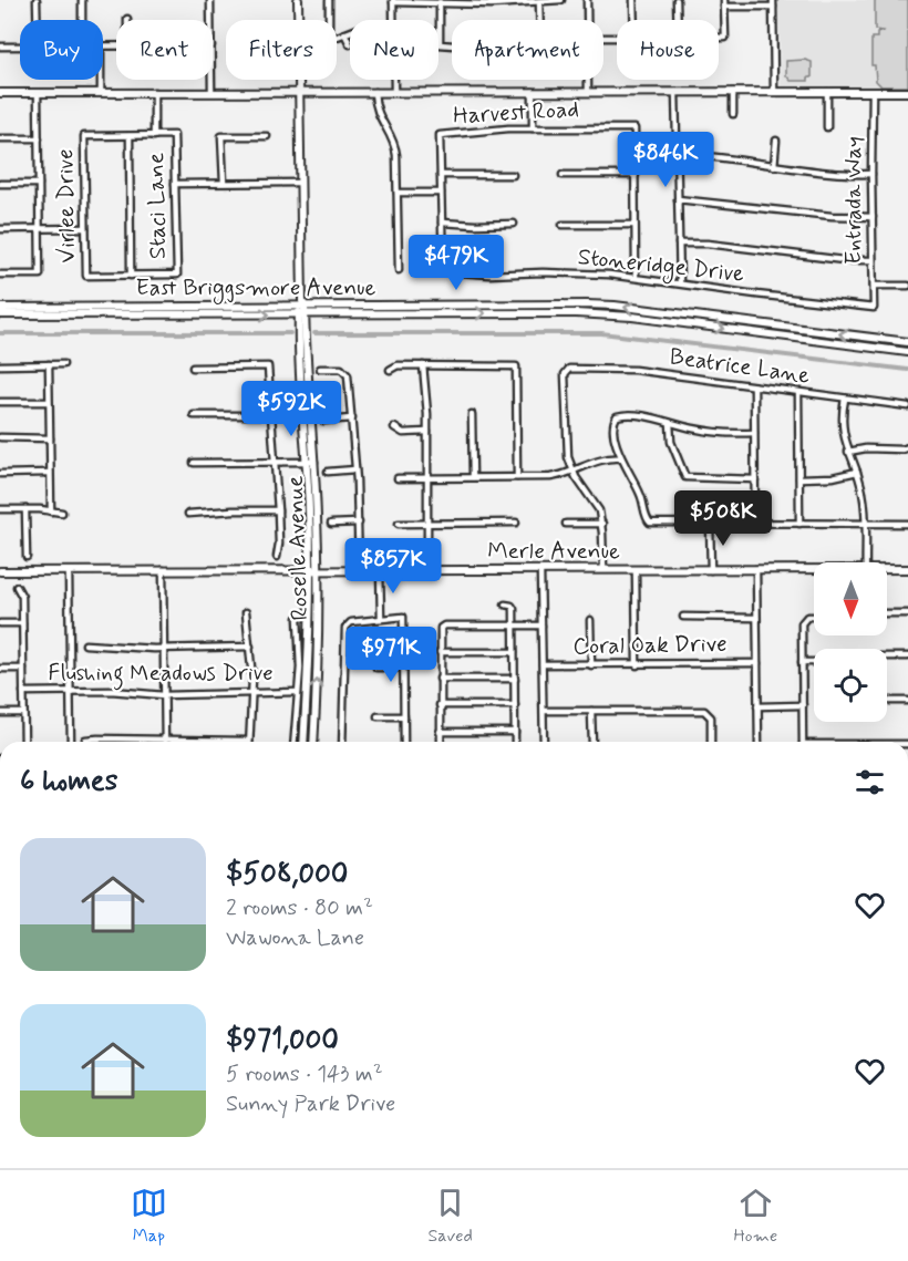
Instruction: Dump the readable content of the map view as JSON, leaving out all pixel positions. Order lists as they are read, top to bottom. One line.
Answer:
{"streets":{"main road":["East Briggsmore Avenue","Roselle Avenue","Merle Avenue"],"street":["Harvest Road","Entrada Way","Virlee Drive","Staci Lane","Stoneridge Drive","Beatrice Lane","Coral Oak Drive","Flushing Meadows Drive"]},"crossings":[["Entrada Way","Stoneridge Drive"],["Virlee Drive","Staci Lane"],["East Briggsmore Avenue","Roselle Avenue"],["Roselle Avenue","Merle Avenue"]],"north":"bottom","page":{"chip":["Buy","Rent","Filters","New","Apartment","House"],"price":["$846K","$479K","$592K","$508K","$857K","$971K"],"heading":"6 homes","list":[{"name":"$508,000","note":"2 rooms · 80 m² · Wawona Lane"},{"name":"$971,000","note":"5 rooms · 143 m² · Sunny Park Drive"}],"tabs":["Map","Saved","Home"]}}
